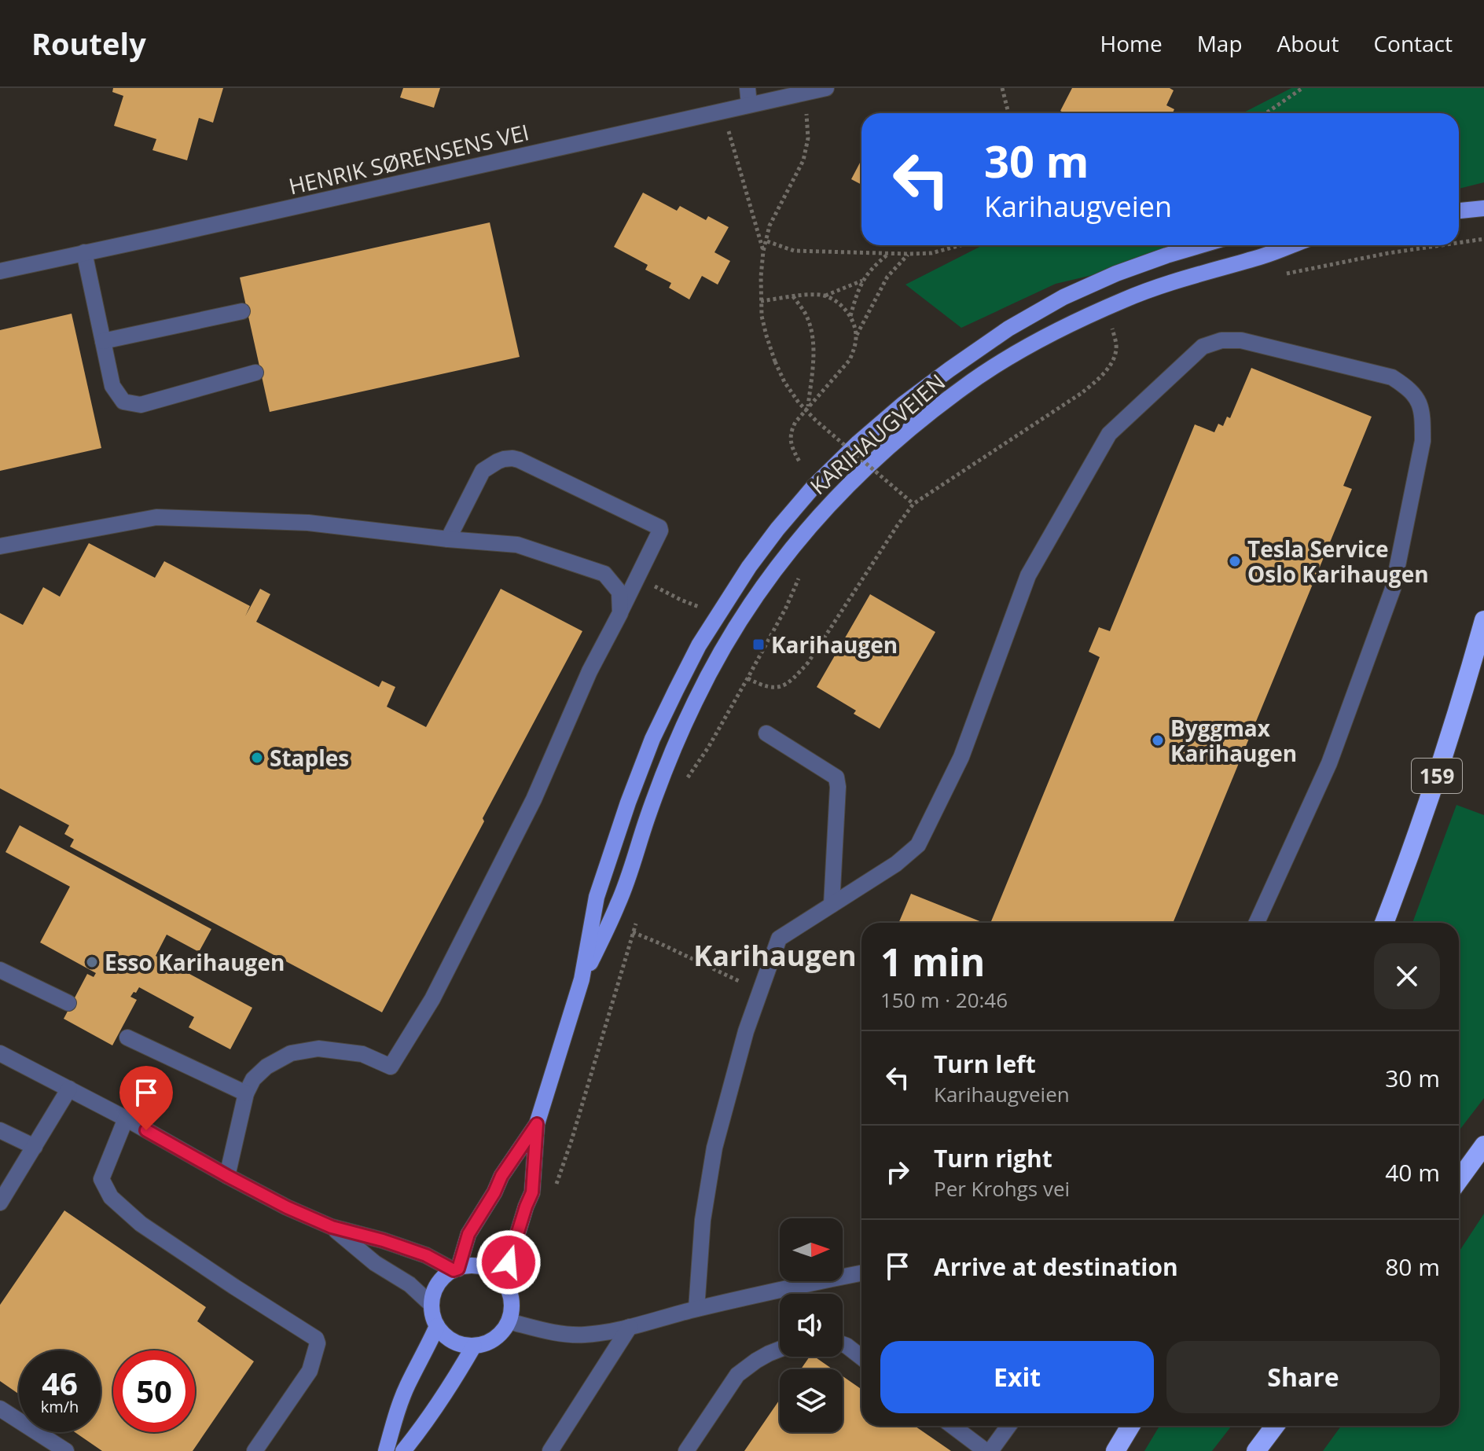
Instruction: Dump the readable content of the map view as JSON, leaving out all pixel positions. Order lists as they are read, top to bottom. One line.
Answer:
{"streets":{"highway":["159"],"main road":["KARIHAUGVEIEN"],"street":["HENRIK SØRENSENS VEI"]},"districts":["Karihaugen"],"places":{"other":["Tesla Service Oslo Karihaugen","Byggmax Karihaugen","Staples","Esso Karihaugen"],"transit":["Karihaugen"]},"north":"right","page":{"header":"Routely","nav":["Home","Map","About","Contact"],"turn":["30 m","Karihaugveien"],"heading":["1 min","150 m · 20:46"],"list":[{"name":"Turn left","note":"Karihaugveien","value":"30 m"},{"name":"Turn right","note":"Per Krohgs vei","value":"40 m"},{"name":"Arrive at destination","value":"80 m"}],"buttons":["Exit","Share"],"speed":"46 km/h","limit":"50"}}
